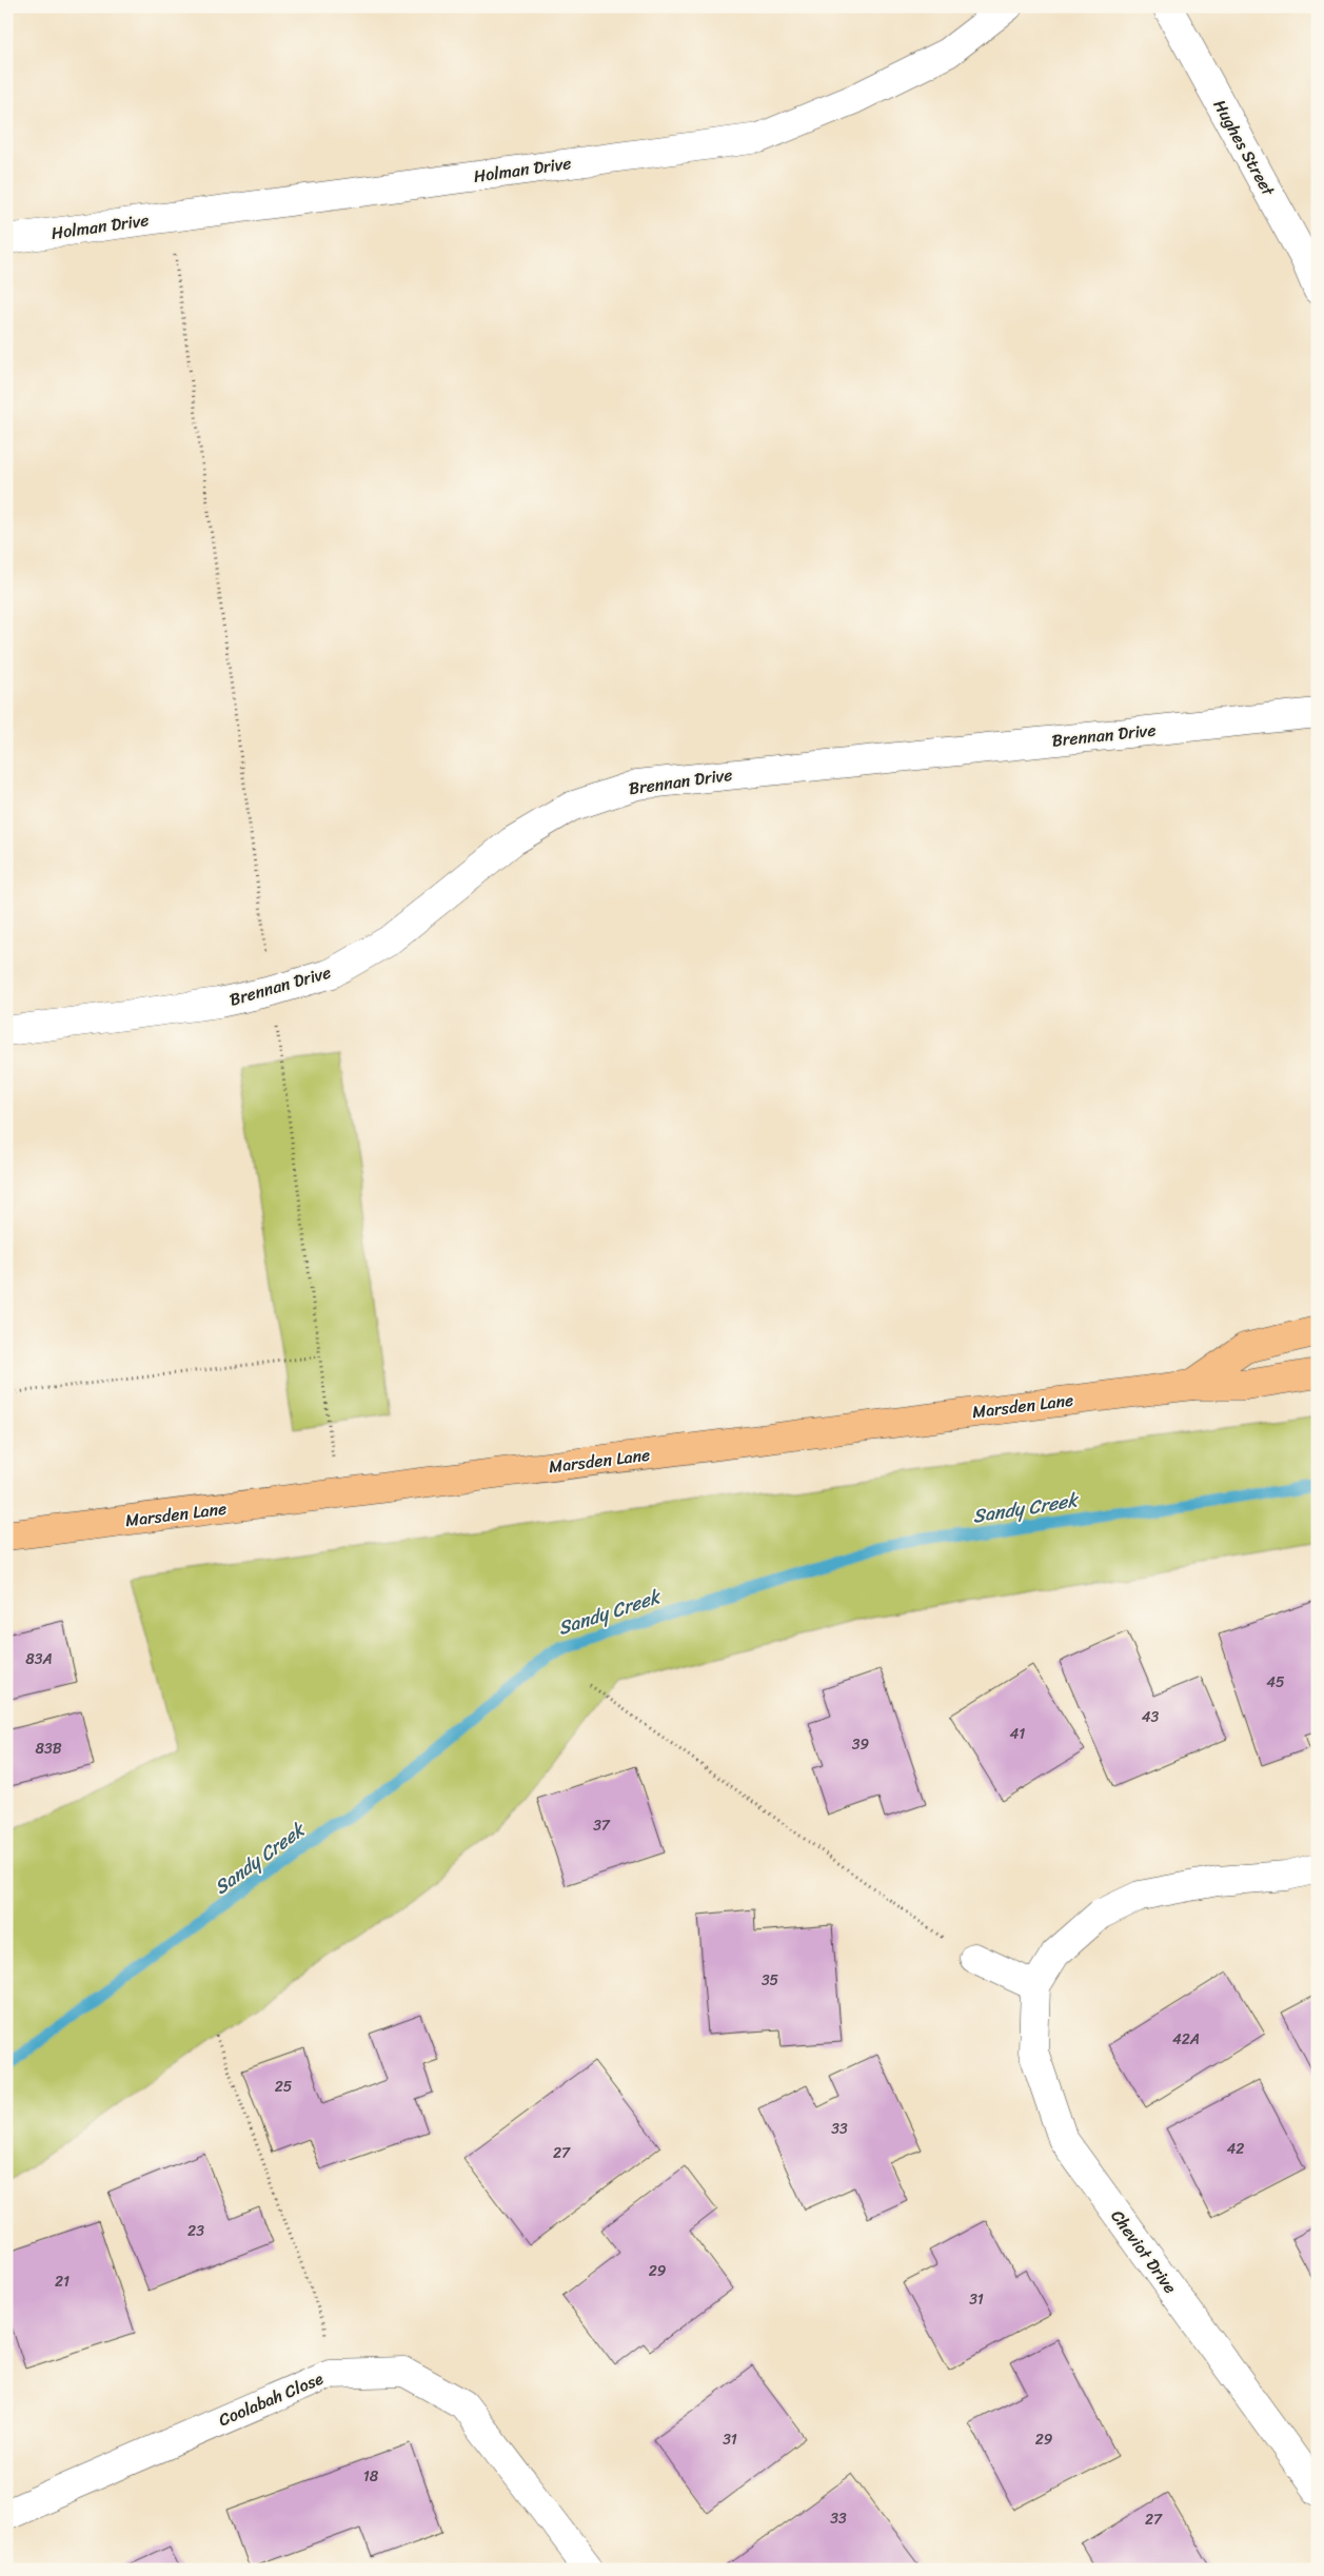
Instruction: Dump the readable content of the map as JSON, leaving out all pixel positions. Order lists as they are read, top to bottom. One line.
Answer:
{"streets":{"main road":["Marsden Lane"],"street":["Hughes Street","Holman Drive","Brennan Drive","Cheviot Drive","Coolabah Close"]},"water":["Sandy Creek"],"house_numbers":["83A","45","43","41","39","83B","37","35","42A","25","33","42","27","23","29","21","31","31","29","18","33","27"]}
